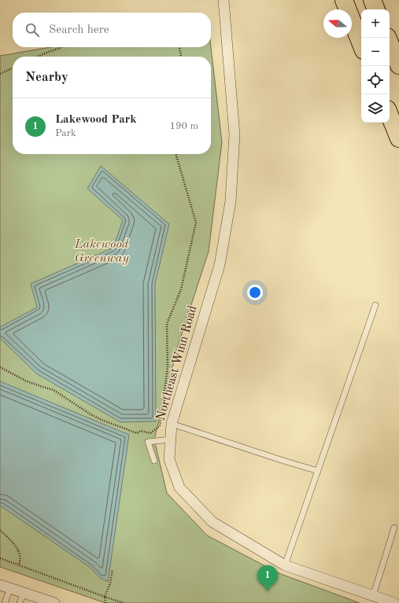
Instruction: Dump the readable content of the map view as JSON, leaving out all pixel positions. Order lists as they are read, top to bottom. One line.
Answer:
{"streets":{"street":["Northeast Winn Road"]},"parks":["Lakewood Greenway"],"north":"left","page":{"map_buttons":["+","−"],"search":"Search here","heading":"Nearby","list":[{"mark":"1","name":"Lakewood Park","note":"Park","value":"190 m"}],"pins":"1"}}
